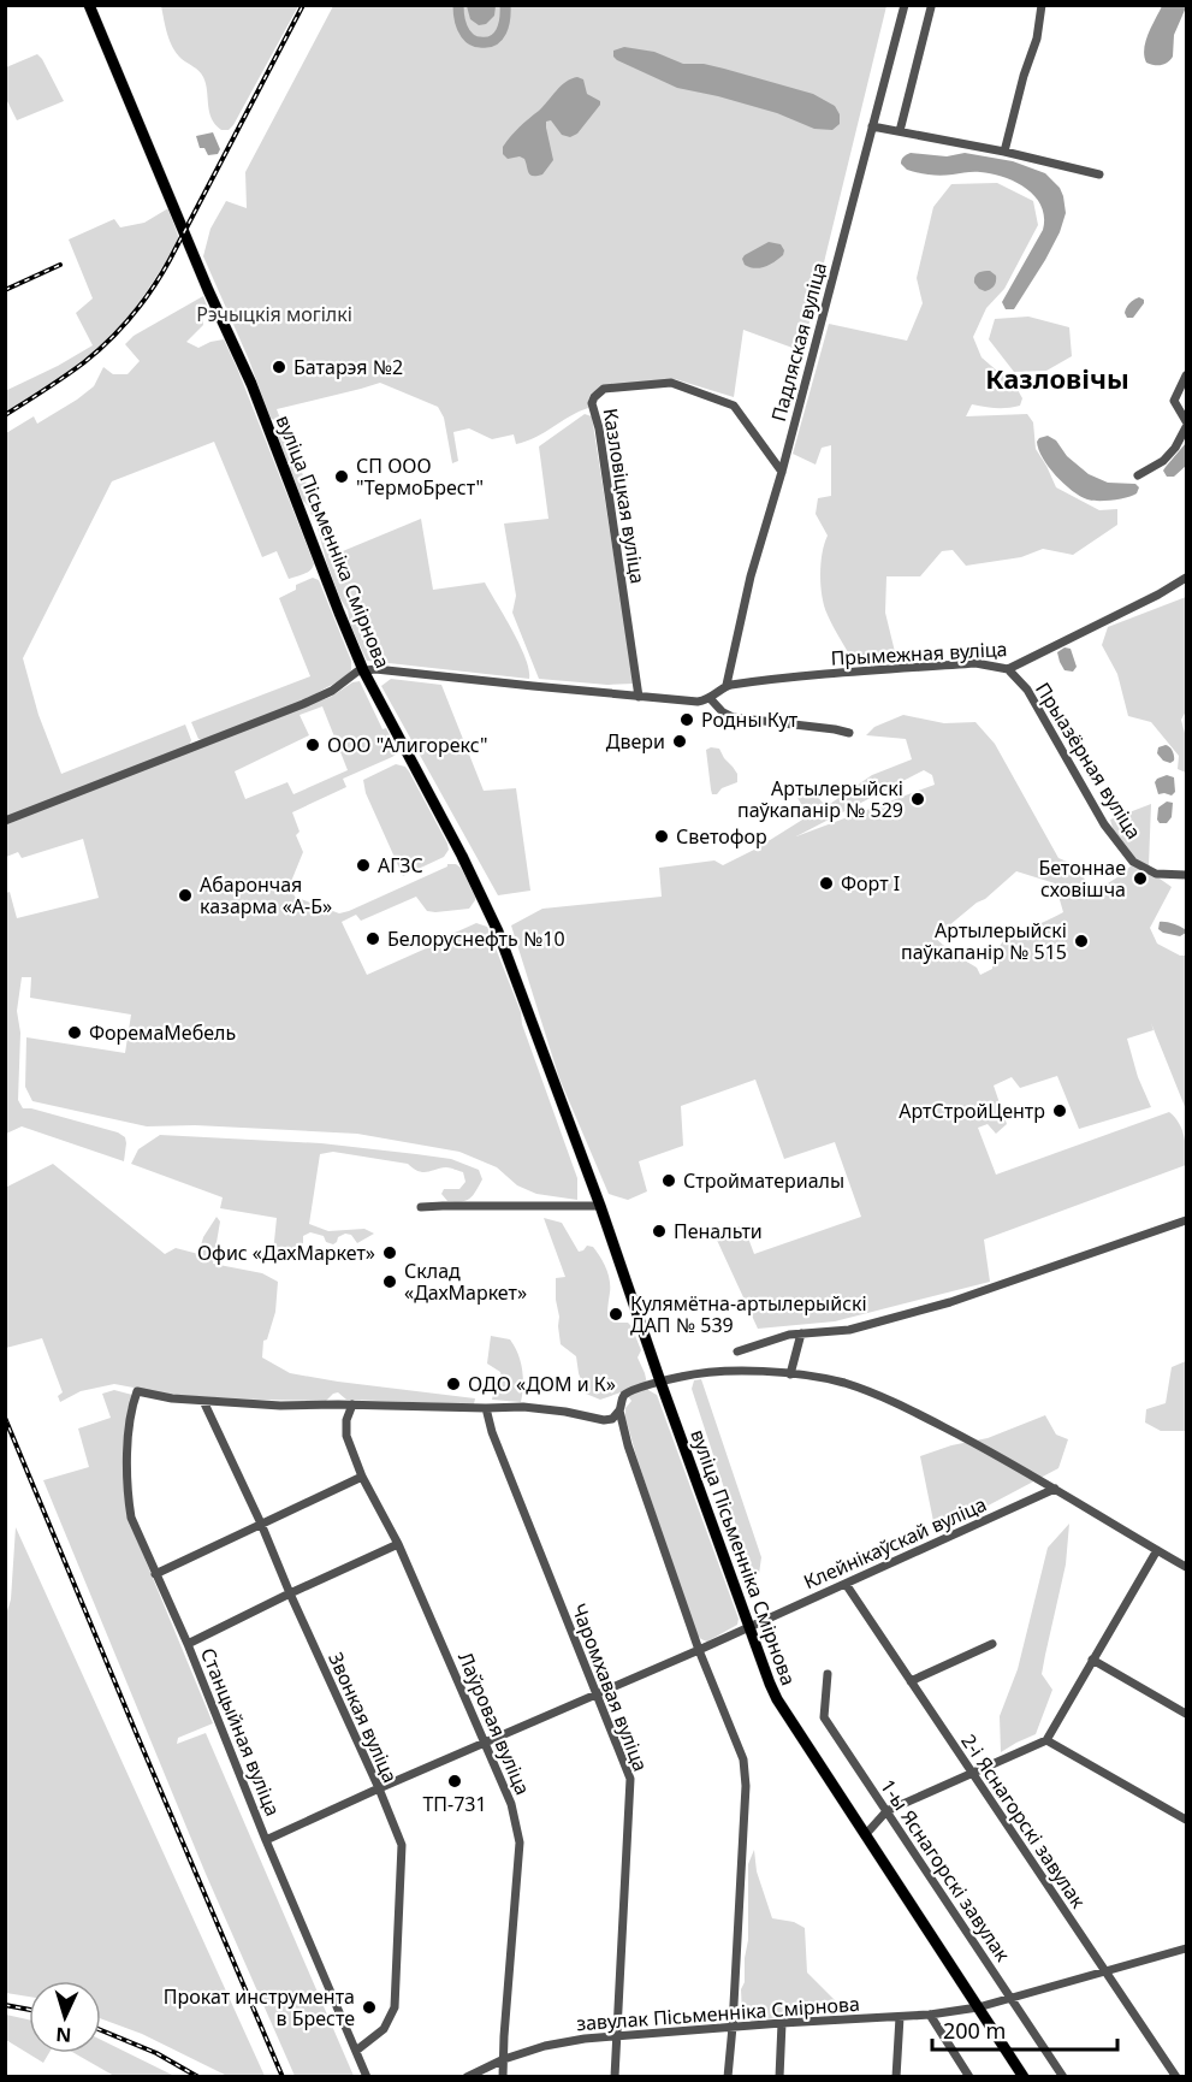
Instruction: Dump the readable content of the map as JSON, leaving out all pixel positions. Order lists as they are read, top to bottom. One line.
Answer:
{"streets":{"main road":["вуліца Пісьменніка Смірнова"],"street":["Падляская вуліца","Казловіцкая вуліца","Прымежная вуліца","Прыазёрная вуліца","Клейнікаўскай вуліца","Чаромхавая вуліца","Звонкая вуліца","Лаўровая вуліца","Станцыйная вуліца","2-і Яснагорскі завулак","1-ы Яснагорскі завулак","завулак Пісьменніка Смірнова"]},"crossings":[["Падляская вуліца","Казловіцкая вуліца"],["Падляская вуліца","Прымежная вуліца"],["вуліца Пісьменніка Смірнова","Клейнікаўскай вуліца"],["вуліца Пісьменніка Смірнова","завулак Пісьменніка Смірнова"],["Прымежная вуліца","Прыазёрная вуліца"],["Клейнікаўскай вуліца","Чаромхавая вуліца"],["Клейнікаўскай вуліца","Звонкая вуліца"],["Клейнікаўскай вуліца","Лаўровая вуліца"],["Клейнікаўскай вуліца","Станцыйная вуліца"],["Клейнікаўскай вуліца","2-і Яснагорскі завулак"],["Чаромхавая вуліца","завулак Пісьменніка Смірнова"],["Звонкая вуліца","Станцыйная вуліца"],["Лаўровая вуліца","завулак Пісьменніка Смірнова"]],"districts":["Казловічы"],"parks":["Рэчыцкія могілкі"],"places":["Батарэя №2","СП ООО \"ТермоБрест\"","Родны Кут","Двери","ООО \"Алигорекс\"","Артылерыйскі паўкапанір № 529","Светофор","АГЗС","Бетоннае сховішча","Форт I","Абарончая казарма «А-Б»","Белоруснефть №10","Артылерыйскі паўкапанір № 515","ФоремаМебель","АртСтройЦентр","Стройматериалы","Пенальти","Офис «ДахМаркет»","Склад «ДахМаркет»","Кулямётна-артылерыйскі ДАП № 539","ОДО «ДОМ и К»","ТП-731","Прокат инструмента в Бресте"],"scale_bar":"200 m","north":"bottom"}
